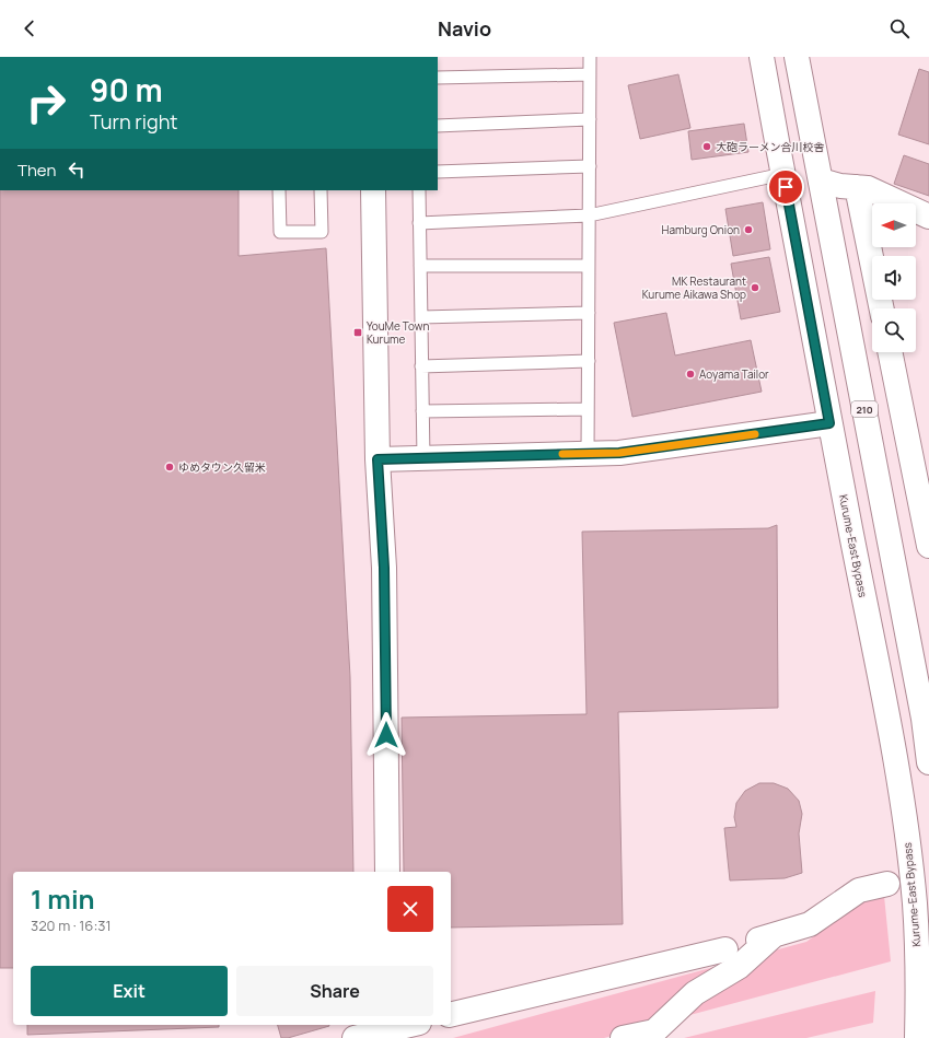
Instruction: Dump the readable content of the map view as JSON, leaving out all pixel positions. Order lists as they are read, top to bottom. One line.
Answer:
{"streets":{"main road":["210","Kurume-East Bypass"]},"places":{"other":["大砲ラーメン合川校舎","Hamburg Onion","MK Restaurant Kurume Aikawa Shop","Aoyama Tailor","ゆめタウン久留米"],"transit":["YouMe Town Kurume"]},"north":"left","page":{"header":"Navio","turn":["90 m","Turn right"],"then":"Then","heading":["1 min","320 m · 16:31"],"buttons":["Exit","Share"]}}
